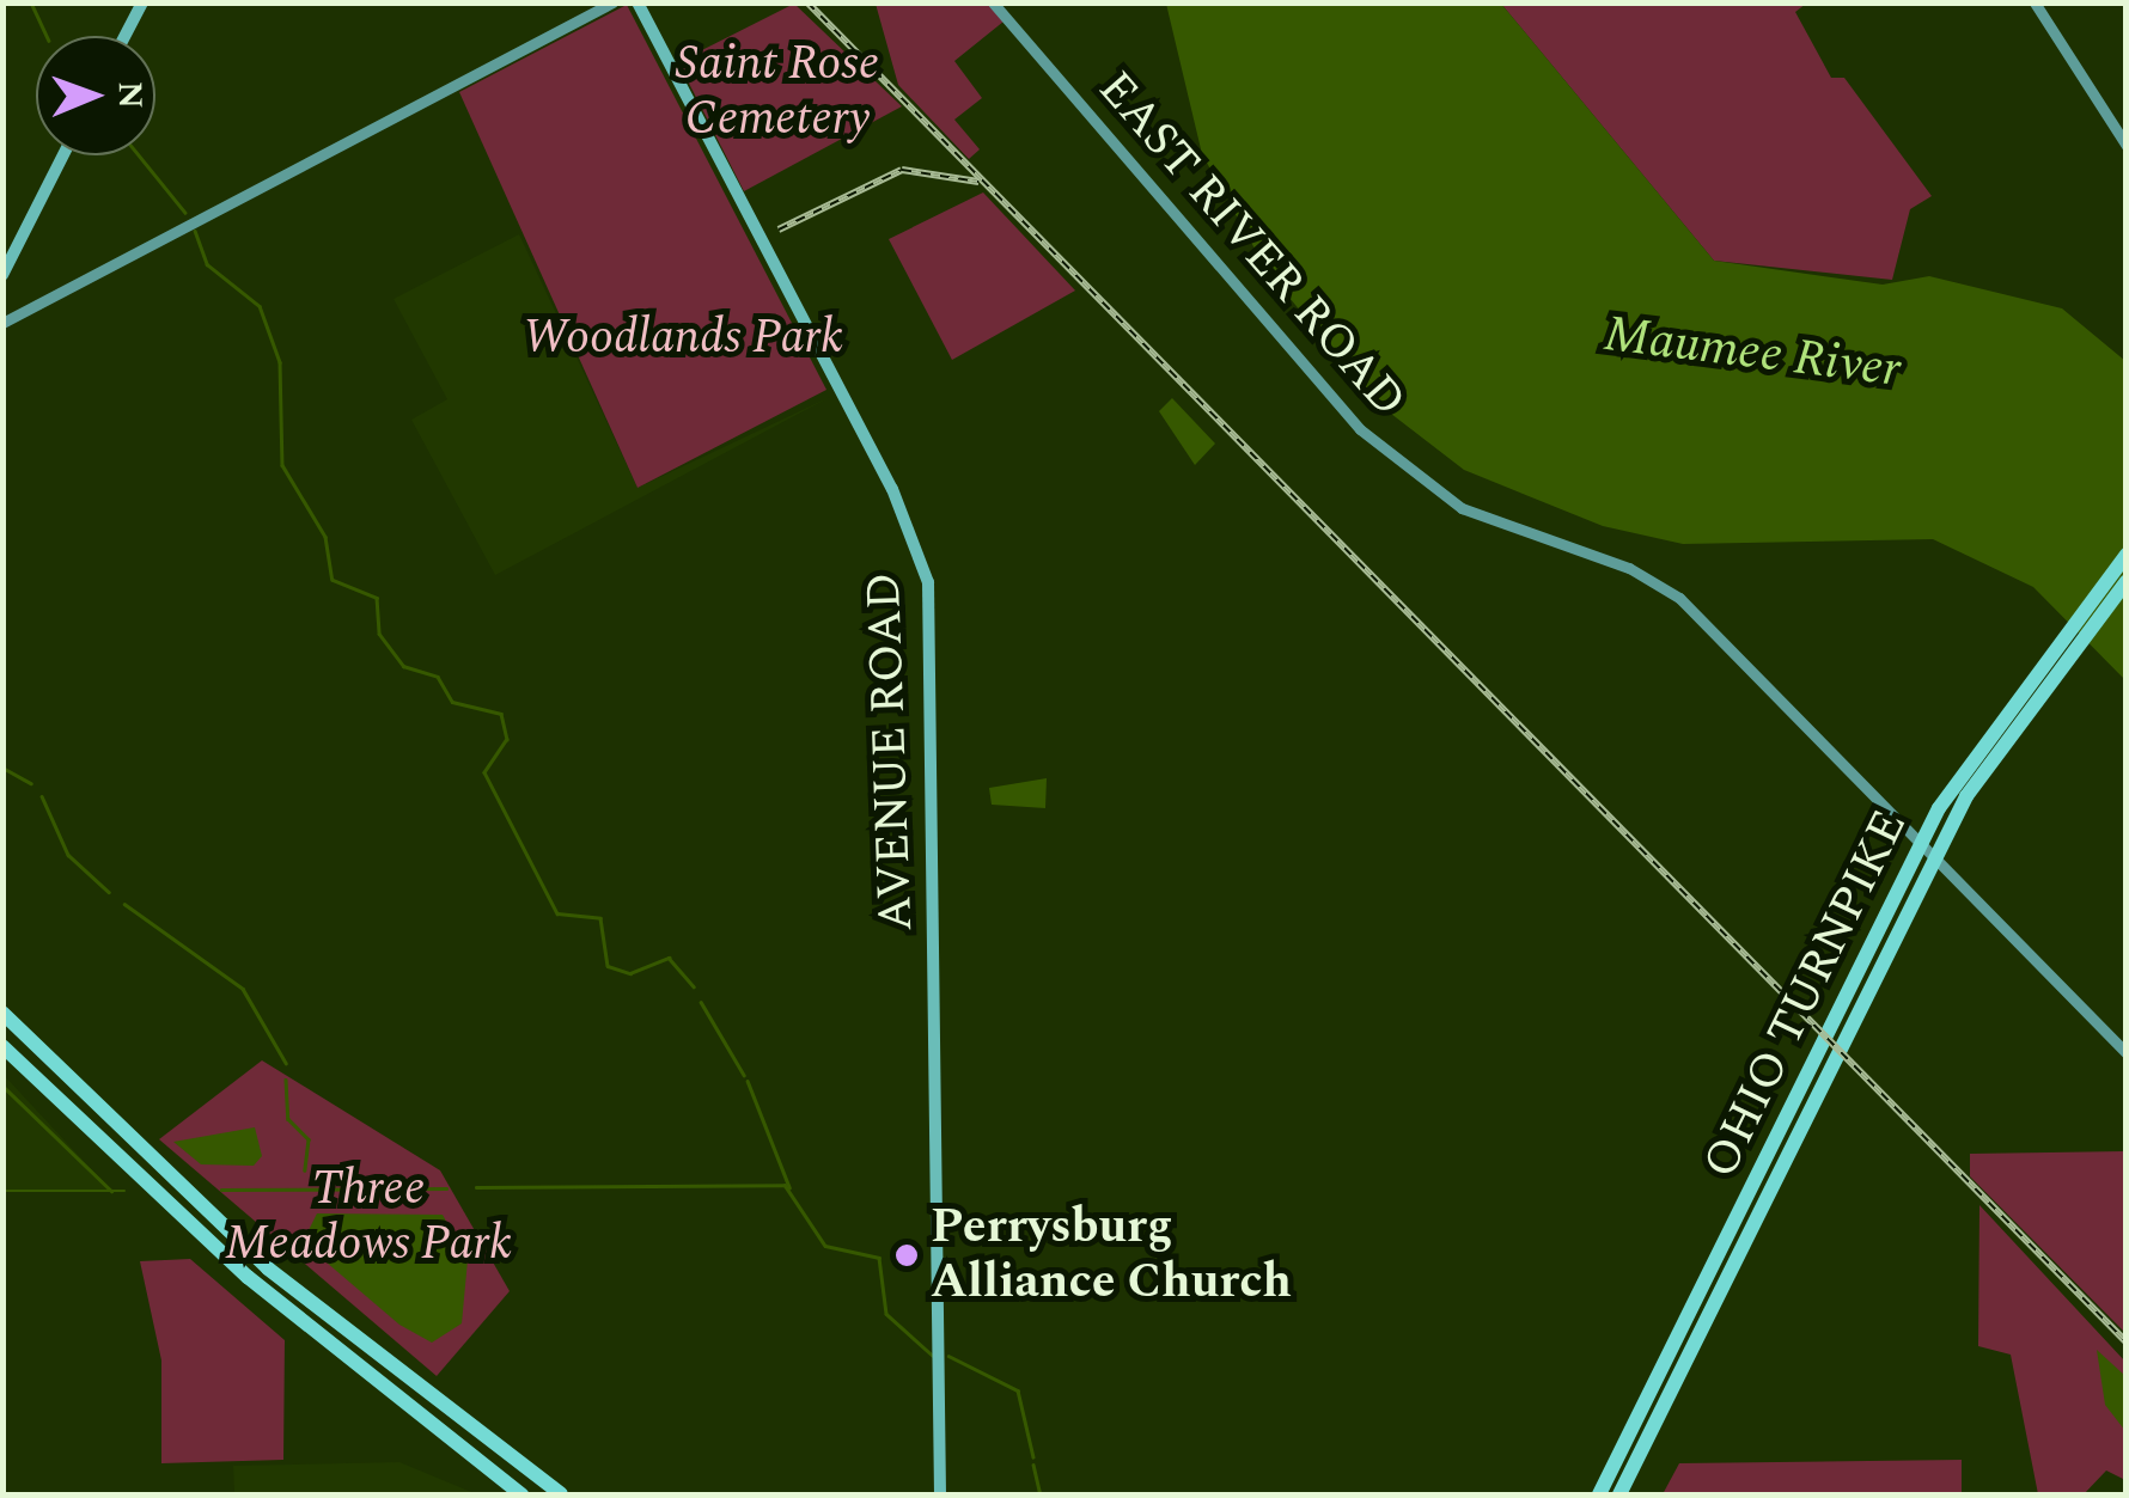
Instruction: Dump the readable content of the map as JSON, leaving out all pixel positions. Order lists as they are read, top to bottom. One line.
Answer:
{"streets":{"highway":["OHIO TURNPIKE"],"main road":["EAST RIVER ROAD","AVENUE ROAD"]},"water":["Maumee River"],"parks":["Saint Rose Cemetery","Woodlands Park","Three Meadows Park"],"places":["Perrysburg Alliance Church"],"north":"right"}
